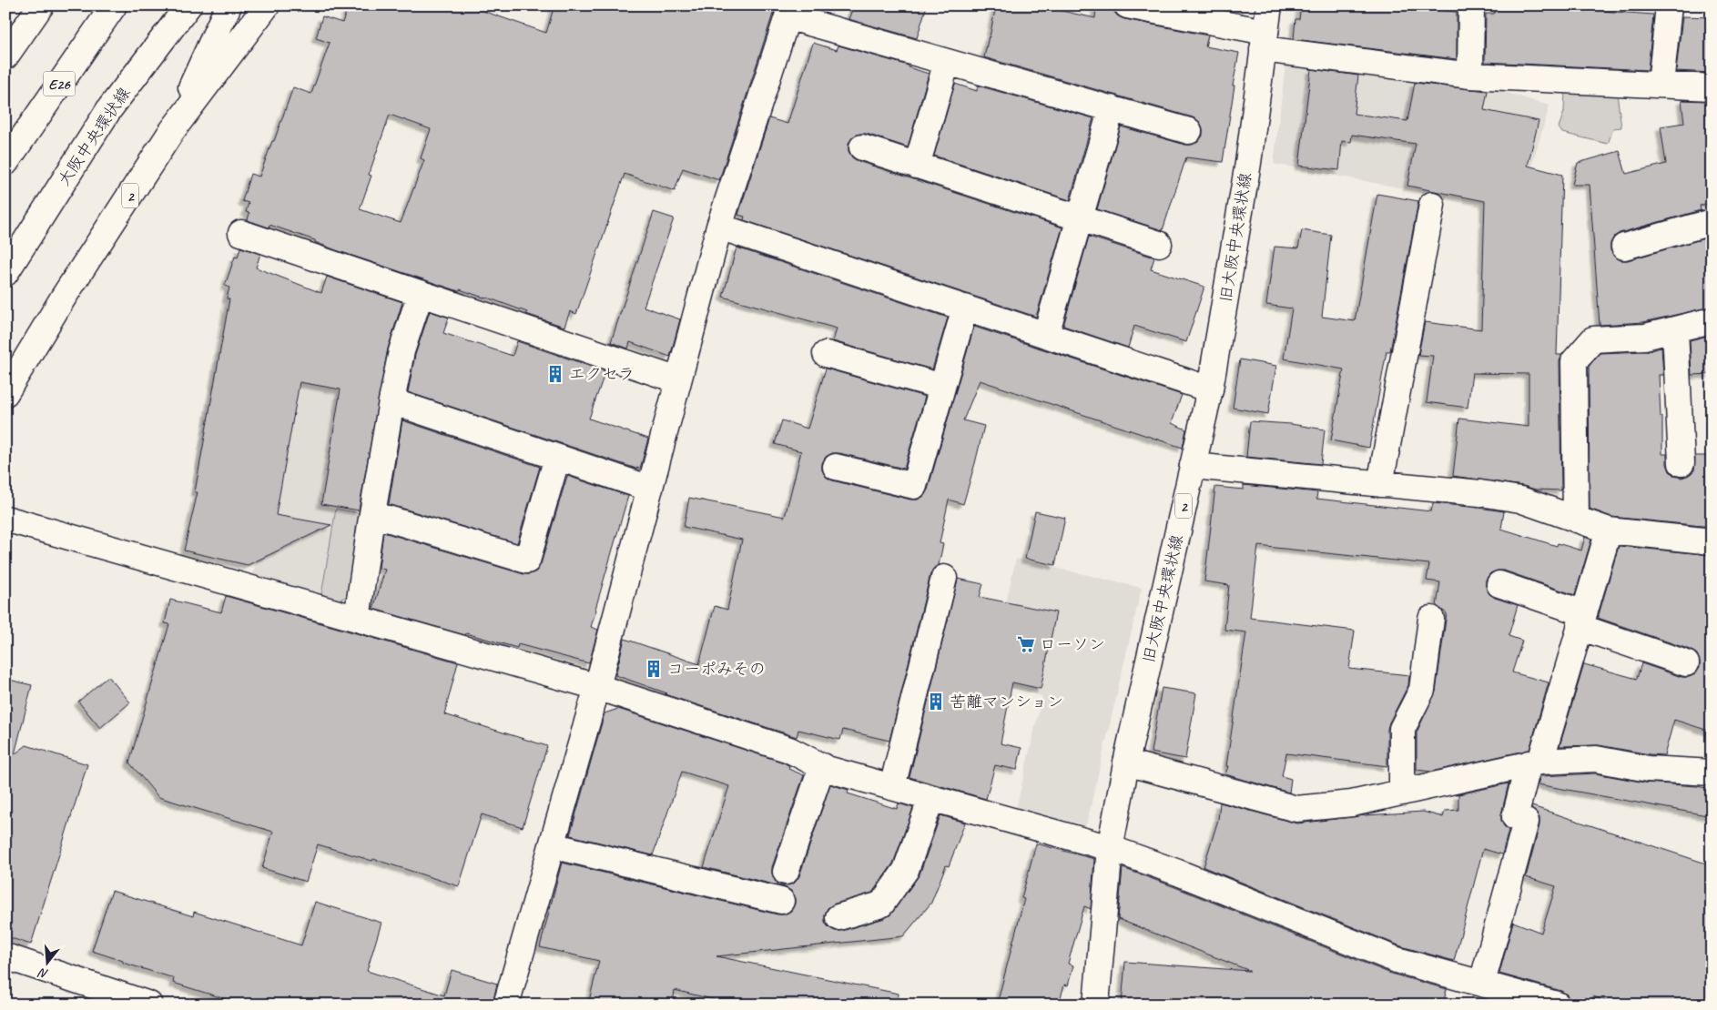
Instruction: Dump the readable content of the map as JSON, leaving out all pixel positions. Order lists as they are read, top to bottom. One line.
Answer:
{"streets":{"main road":["E26","大阪中央環状線","2","旧大阪中央環状線"]},"places":{"building":["エクセラ","コーポみその","苦離マンション"],"supermarket":["ローソン"]},"north":"bottom"}
